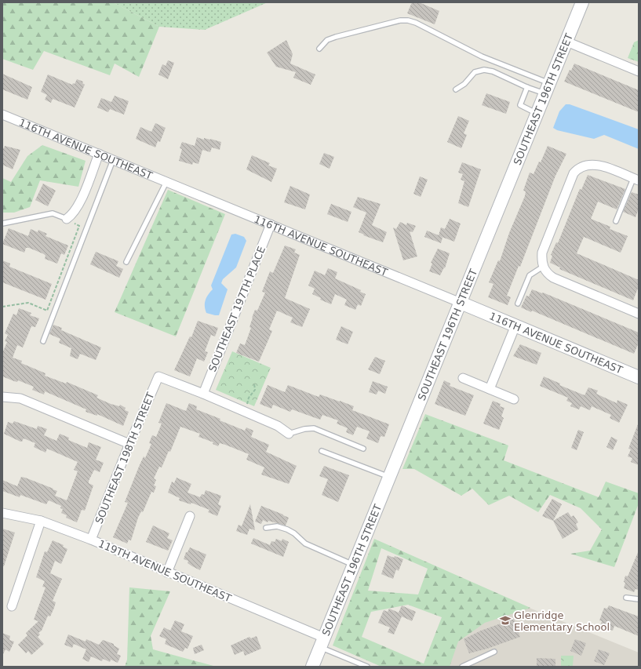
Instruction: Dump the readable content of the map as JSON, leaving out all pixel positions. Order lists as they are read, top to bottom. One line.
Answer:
{"streets":{"street":["SOUTHEAST 196TH STREET","116TH AVENUE SOUTHEAST","SOUTHEAST 197TH PLACE","SOUTHEAST 198TH STREET","119TH AVENUE SOUTHEAST"]},"crossings":[["SOUTHEAST 196TH STREET","116TH AVENUE SOUTHEAST"],["SOUTHEAST 196TH STREET","119TH AVENUE SOUTHEAST"],["116TH AVENUE SOUTHEAST","SOUTHEAST 197TH PLACE"],["SOUTHEAST 197TH PLACE","SOUTHEAST 198TH STREET"],["SOUTHEAST 198TH STREET","119TH AVENUE SOUTHEAST"]],"places":{"school or university":["Glenridge Elementary School"]}}
